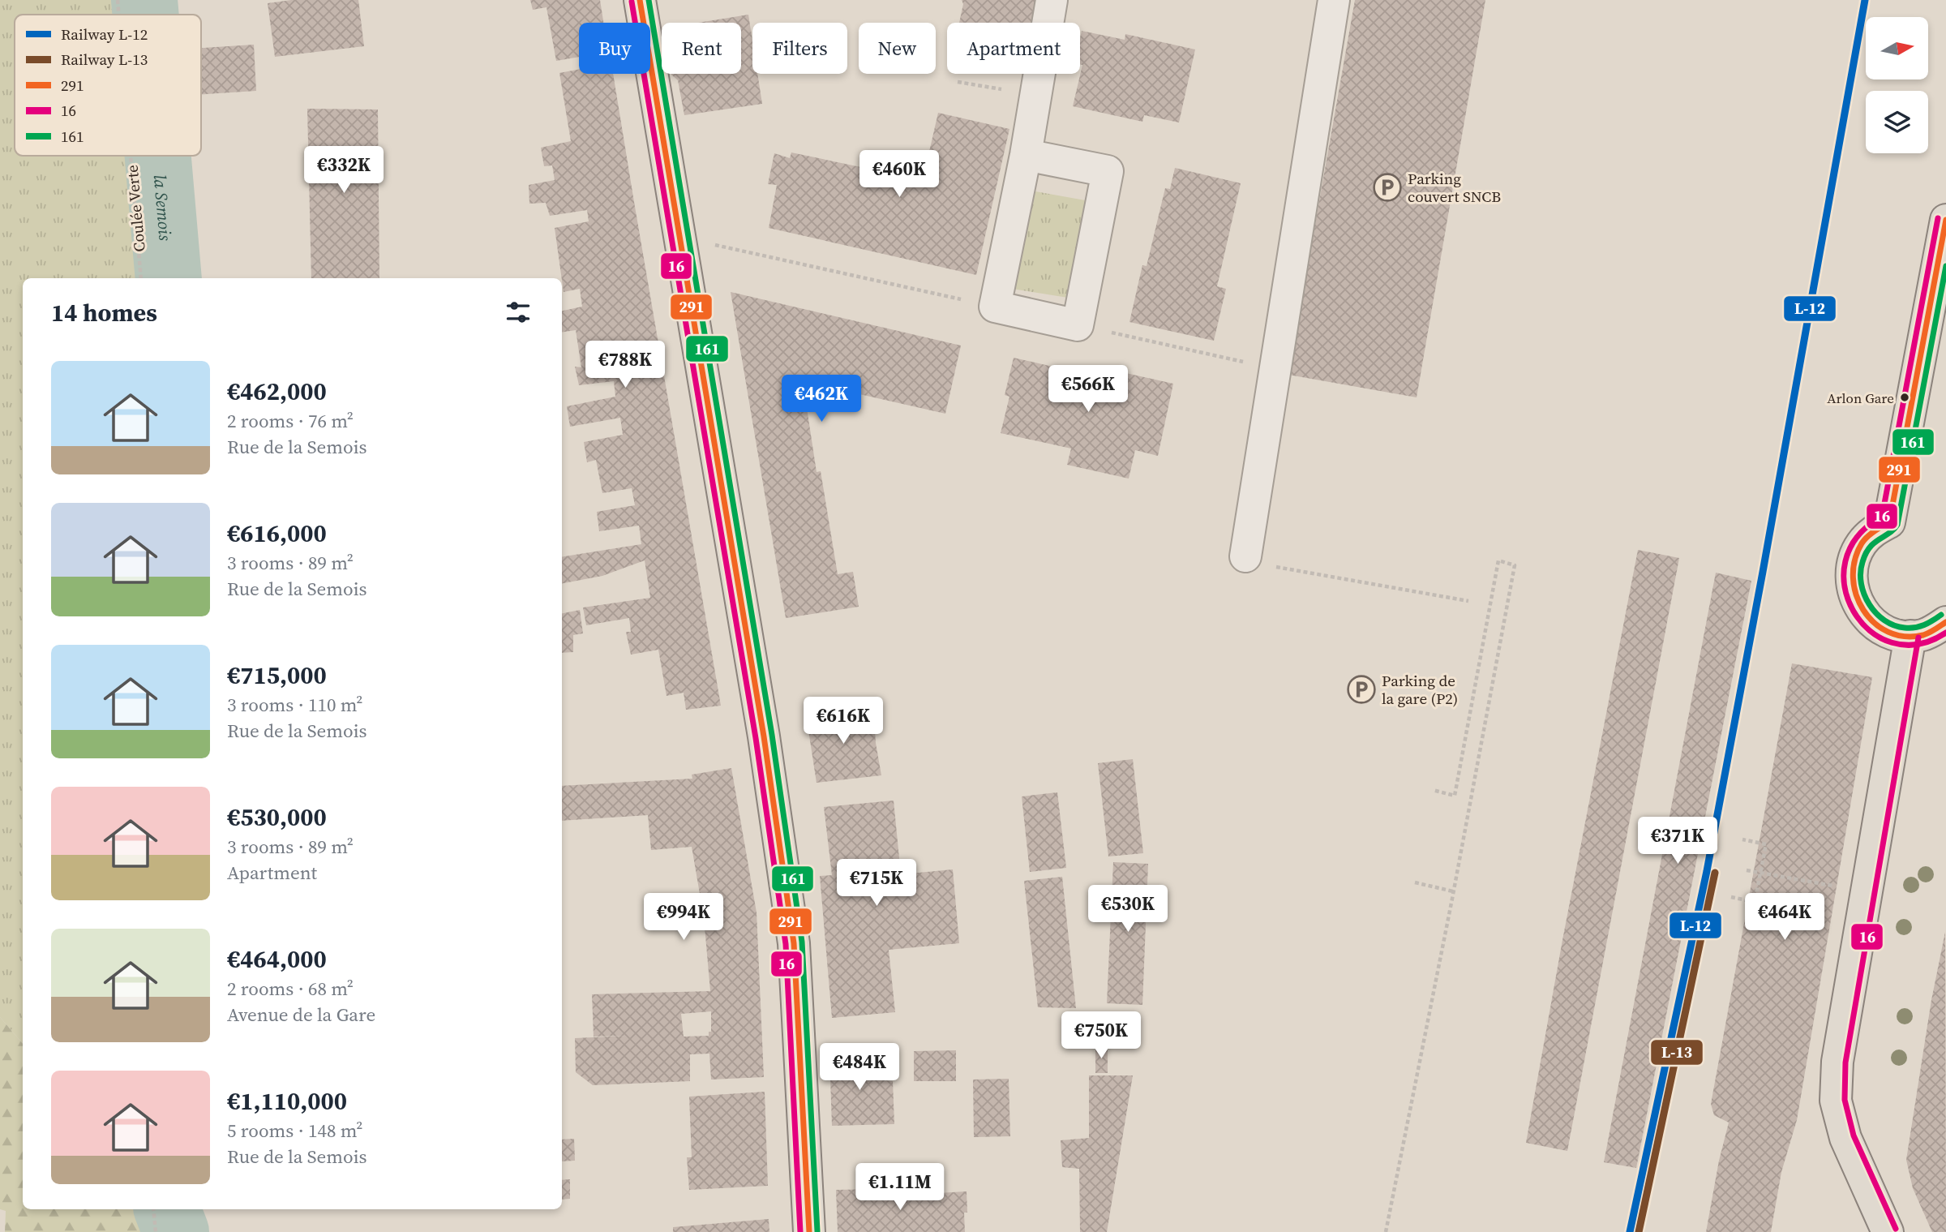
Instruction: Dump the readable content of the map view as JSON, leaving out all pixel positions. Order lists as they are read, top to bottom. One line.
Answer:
{"streets":{"path":["Coulée Verte"]},"water":["la Semois"],"places":{"parking":["Parking couvert SNCB","Parking de la gare (P2)"],"other":["Arlon Gare"]},"lines":["rail line L-12","transit line 291","transit line 161","transit line 16","rail line L-13"],"legend":["Railway L-12","Railway L-13","291","16","161"],"north":"right","page":{"chip":["Buy","Rent","Filters","New","Apartment"],"price":["€332K","€460K","€788K","€566K","€462K","€616K","€371K","€715K","€530K","€994K","€464K","€750K","€484K","€1.11M"],"heading":"14 homes","list":[{"name":"€462,000","note":"2 rooms · 76 m² · Rue de la Semois"},{"name":"€616,000","note":"3 rooms · 89 m² · Rue de la Semois"},{"name":"€715,000","note":"3 rooms · 110 m² · Rue de la Semois"},{"name":"€530,000","note":"3 rooms · 89 m² · Apartment"},{"name":"€464,000","note":"2 rooms · 68 m² · Avenue de la Gare"},{"name":"€1,110,000","note":"5 rooms · 148 m² · Rue de la Semois"}]}}
